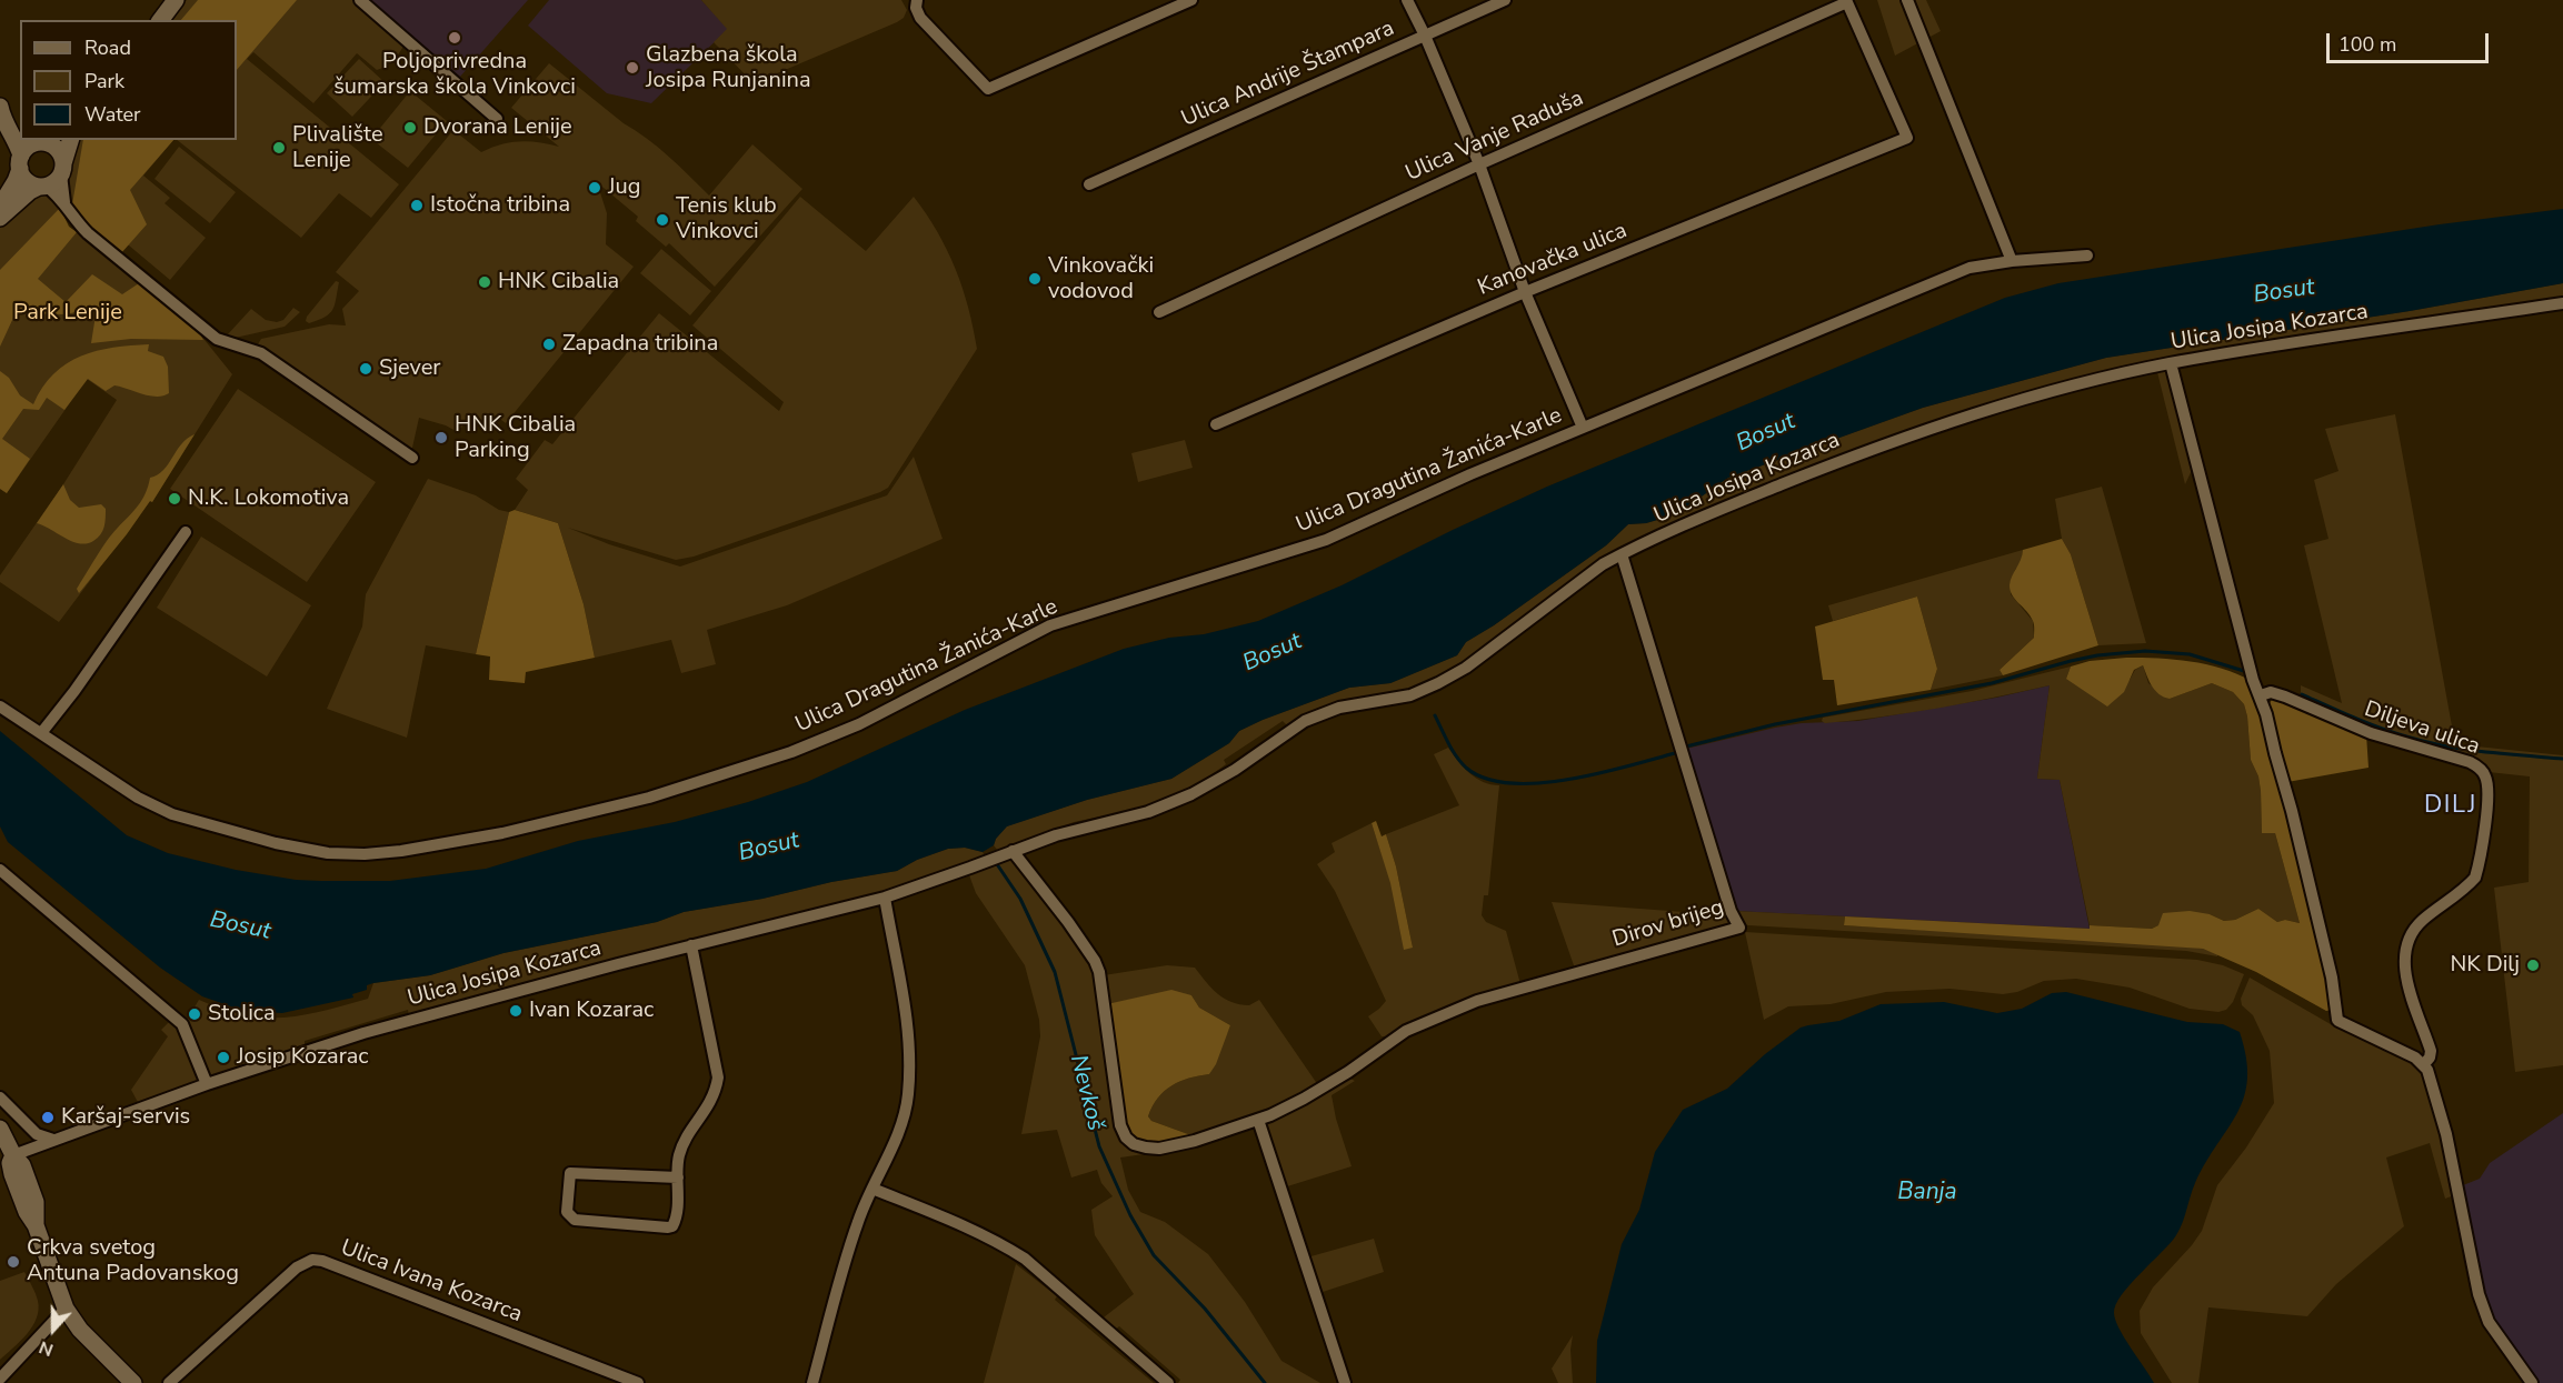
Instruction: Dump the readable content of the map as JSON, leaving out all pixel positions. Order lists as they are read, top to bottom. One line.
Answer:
{"streets":{"street":["Ulica Andrije Štampara","Ulica Vanje Raduša","Kanovačka ulica","Ulica Josipa Kozarca","Ulica Dragutina Žanića-Karle","Diljeva ulica","Dirov brijeg","Ulica Ivana Kozarca"]},"crossings":[["Ulica Vanje Raduša","Kanovačka ulica"],["Ulica Josipa Kozarca","Dirov brijeg"]],"districts":["DILJ"],"water":["Bosut","Nevkoš","Banja"],"parks":["Park Lenije"],"places":["Poljoprivredna šumarska škola Vinkovci","Glazbena škola Josipa Runjanina","Dvorana Lenije","Plivalište Lenije","Jug","Istočna tribina","Tenis klub Vinkovci","Vinkovački vodovod","HNK Cibalia","Zapadna tribina","Sjever","HNK Cibalia Parking","N.K. Lokomotiva","NK Dilj","Ivan Kozarac","Stolica","Josip Kozarac","Karšaj-servis","Crkva svetog Antuna Padovanskog"],"legend":["Road","Park","Water"],"scale_bar":"100 m","north":"bottom"}
